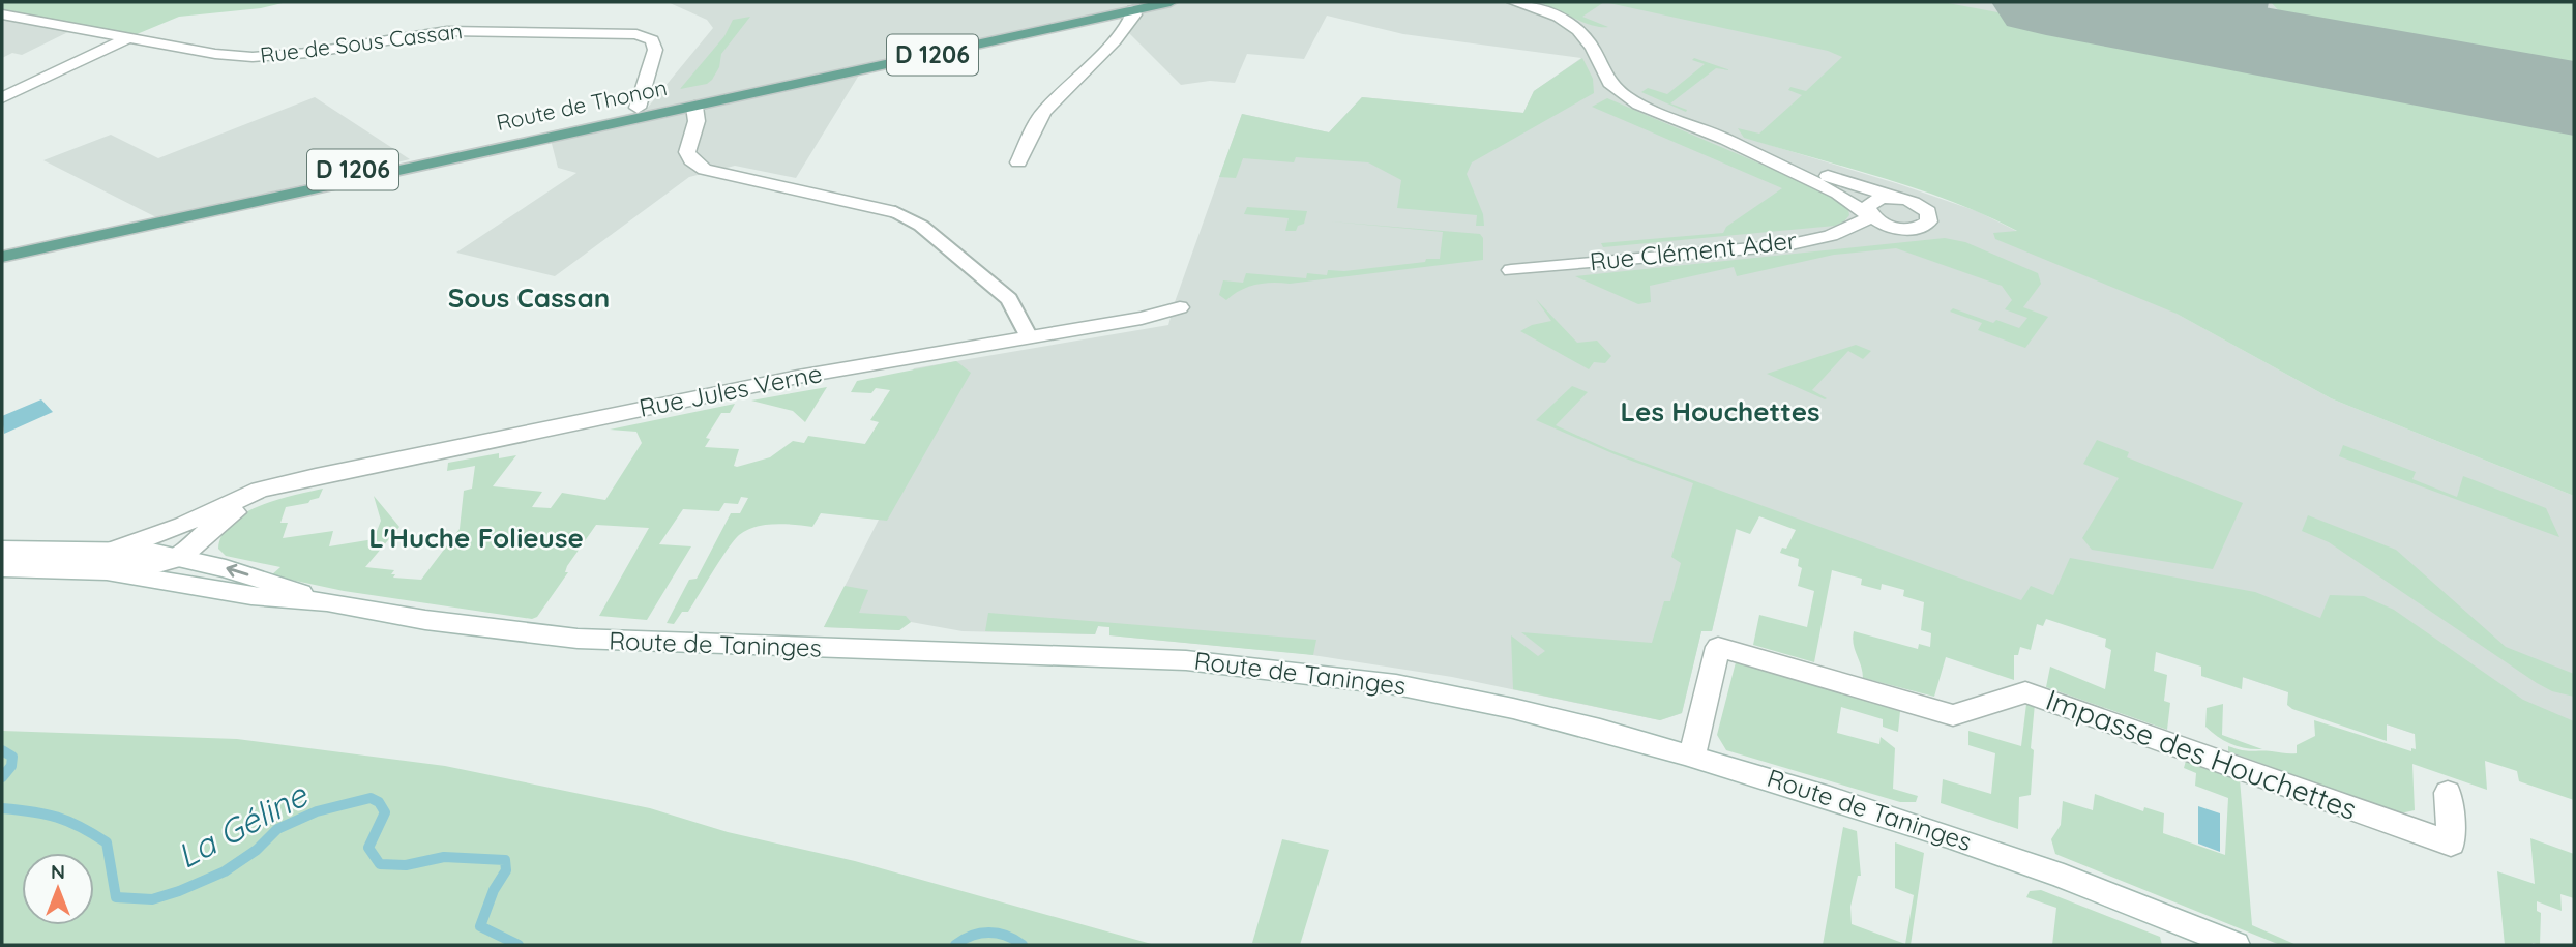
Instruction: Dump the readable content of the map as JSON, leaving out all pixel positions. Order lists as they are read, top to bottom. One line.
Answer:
{"streets":{"main road":["D 1206","Route de Thonon"],"street":["Rue de Sous Cassan","Rue Clément Ader","Rue Jules Verne","Route de Taninges","Impasse des Houchettes"]},"crossings":[["Rue de Sous Cassan","Route de Thonon"],["Rue Jules Verne","Route de Taninges"],["Route de Taninges","Impasse des Houchettes"]],"districts":["Sous Cassan","Les Houchettes","L'Huche Folieuse"],"water":["La Géline"],"north":"top"}
